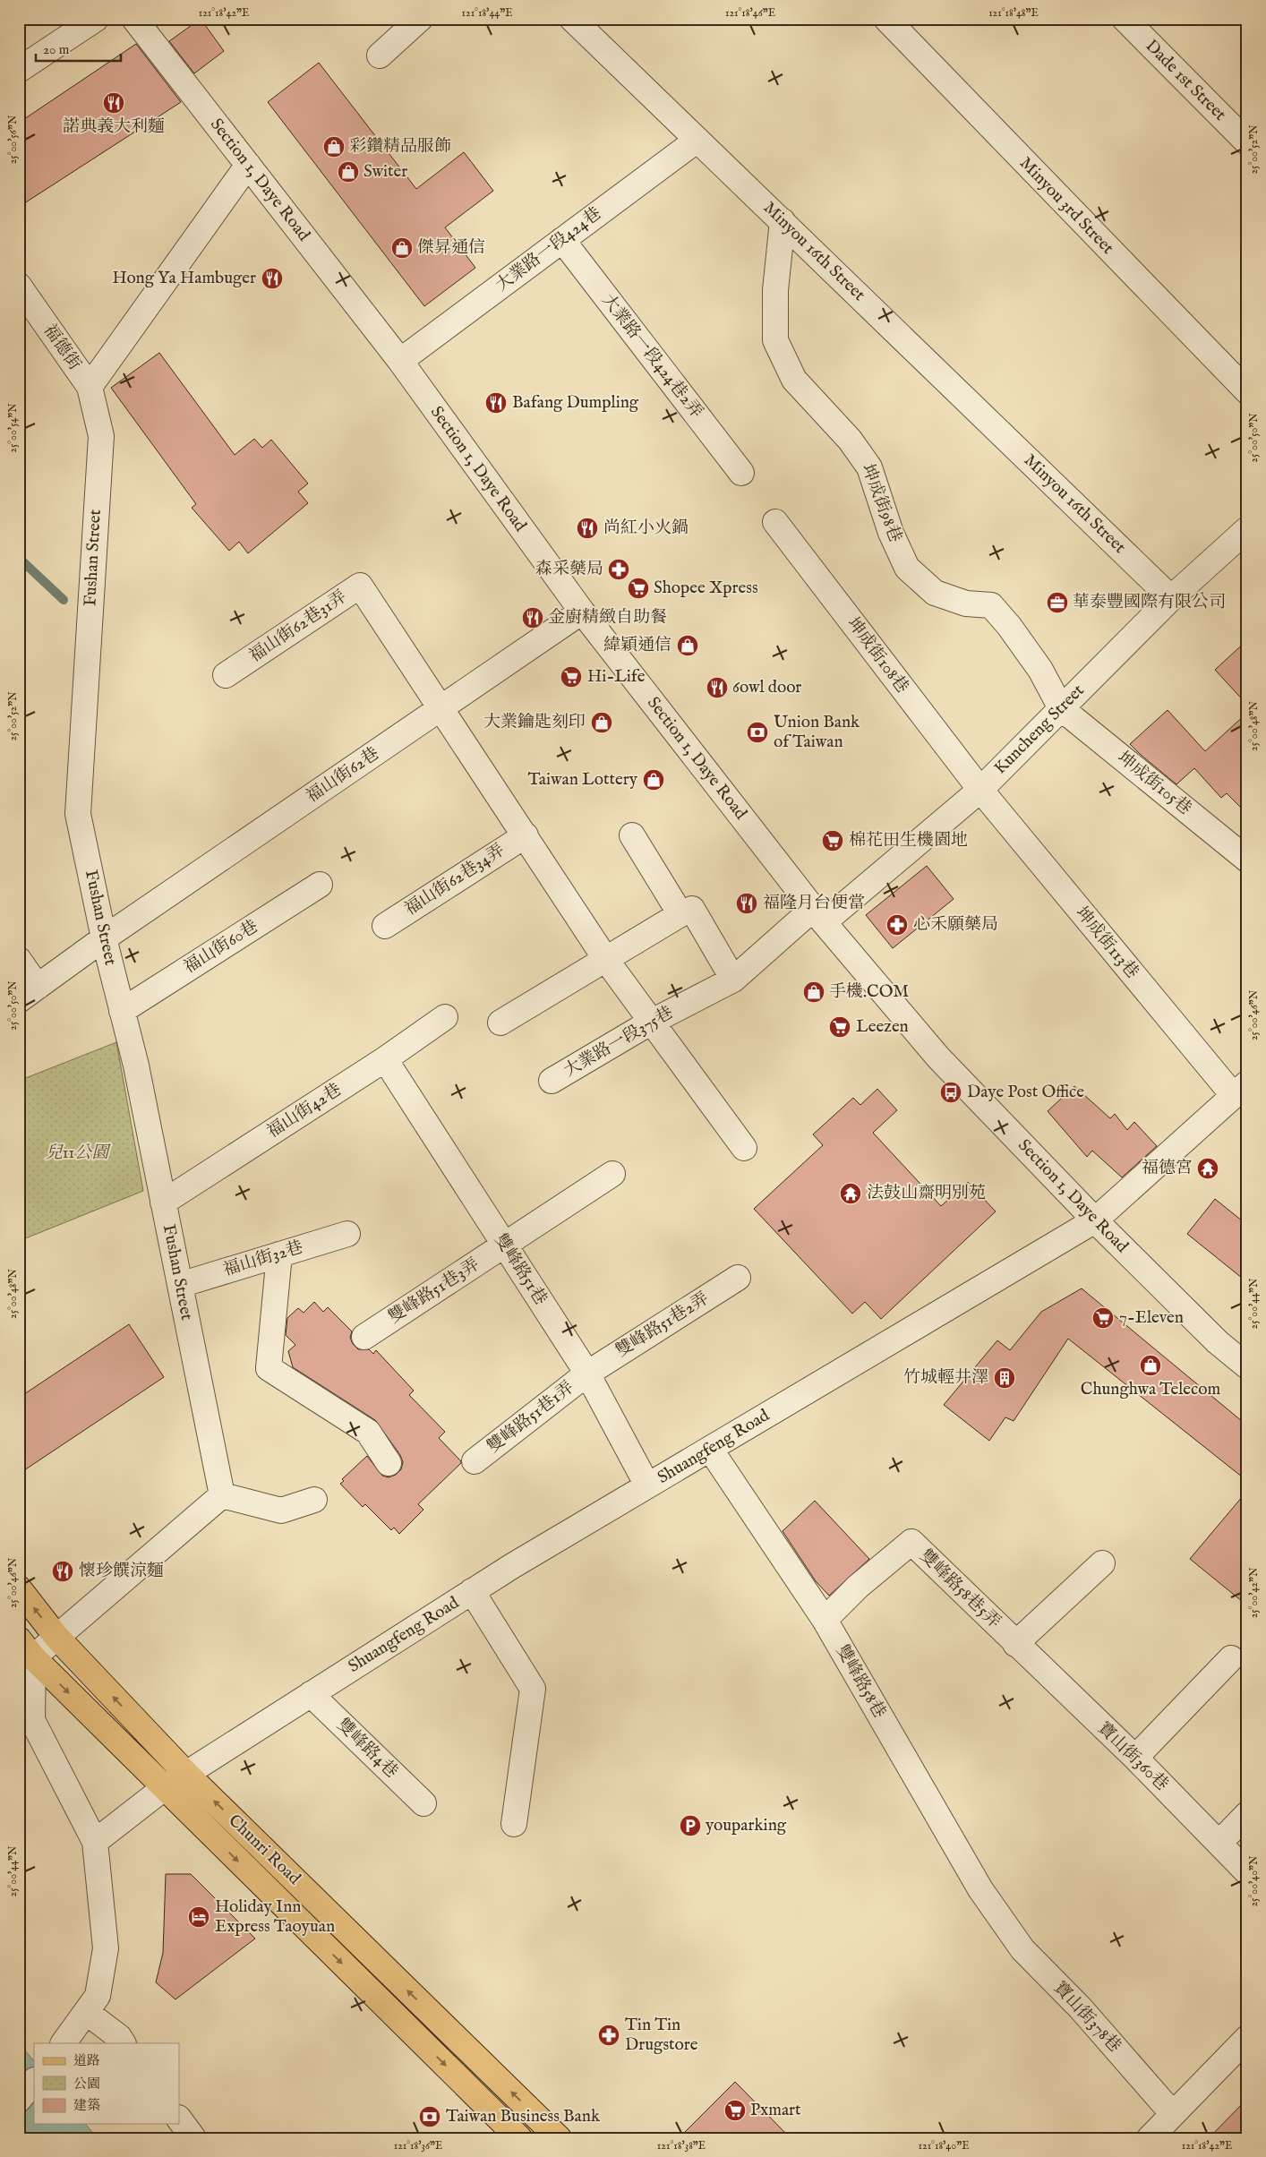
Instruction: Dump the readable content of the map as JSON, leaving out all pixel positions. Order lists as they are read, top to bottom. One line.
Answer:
{"streets":{"main road":["Chunri Road"],"street":["Dade 1st Street","Section 1, Daye Road","Minyou 3rd Street","大業路一段424巷","Minyou 16th Street","福德街","大業路一段424巷2弄","坤成街98巷","Fushan Street","福山街62巷31弄","坤成街108巷","Kuncheng Street","福山街62巷","坤成街105巷","福山街62巷34弄","坤成街113巷","福山街60巷","大業路一段375巷","福山街42巷","福山街32巷","雙峰路51巷","雙峰路51巷3弄","雙峰路51巷2弄","雙峰路51巷1弄","Shuangfeng Road","雙峰路58巷5弄","雙峰路58巷","雙峰路4巷","寶山街360巷","寶山街378巷"]},"crossings":[["Section 1, Daye Road","大業路一段424巷"],["Section 1, Daye Road","Kuncheng Street"],["Section 1, Daye Road","福山街62巷"],["Section 1, Daye Road","大業路一段375巷"],["Section 1, Daye Road","Shuangfeng Road"],["大業路一段424巷","Minyou 16th Street"],["大業路一段424巷","大業路一段424巷2弄"],["Minyou 16th Street","坤成街98巷"],["Minyou 16th Street","Kuncheng Street"],["福德街","Fushan Street"],["坤成街98巷","Kuncheng Street"],["坤成街98巷","坤成街105巷"],["Fushan Street","福山街62巷"],["Fushan Street","福山街60巷"],["Fushan Street","福山街42巷"],["Fushan Street","福山街32巷"],["福山街62巷31弄","福山街62巷"],["坤成街108巷","Kuncheng Street"],["坤成街108巷","坤成街113巷"],["Kuncheng Street","坤成街105巷"],["Kuncheng Street","坤成街113巷"],["Kuncheng Street","大業路一段375巷"],["坤成街113巷","Shuangfeng Road"],["福山街42巷","雙峰路51巷"],["雙峰路51巷","雙峰路51巷3弄"],["雙峰路51巷","雙峰路51巷2弄"],["雙峰路51巷","雙峰路51巷1弄"],["雙峰路51巷","Shuangfeng Road"],["雙峰路51巷2弄","雙峰路51巷1弄"],["Shuangfeng Road","雙峰路58巷"],["Shuangfeng Road","雙峰路4巷"],["Shuangfeng Road","Chunri Road"],["雙峰路58巷5弄","雙峰路58巷"],["雙峰路58巷5弄","寶山街360巷"],["雙峰路58巷","寶山街378巷"]],"parks":["兒11公園"],"places":{"restaurant":["諾典義大利麵","Hong Ya Hambuger","Bafang Dumpling","尚紅小火鍋","金廚精緻自助餐","6owl door","福隆月台便當","懷珍饌涼麵"],"shop":["彩鑽精品服飾","Switer","傑昇通信","緯穎通信","大業鑰匙刻印","Taiwan Lottery","手機.COM","Chunghwa Telecom"],"pharmacy":["森采藥局","心禾願藥局","Tin Tin Drugstore"],"supermarket":["Shopee Xpress","Hi-Life","棉花田生機園地","Leezen","7-Eleven","Pxmart"],"office":["華泰豐國際有限公司"],"bank":["Union Bank of Taiwan","Taiwan Business Bank"],"bus stop":["Daye Post Office"],"temple":["福德宮","法鼓山齋明別苑"],"building":["竹城輕井澤"],"parking":["youparking"],"hotel":["Holiday Inn Express Taoyuan"]},"legend":["道路","公園","建築"],"scale_bar":"20 m","coordinates":["121°18'42\"E","121°18'44\"E","121°18'46\"E","121°18'48\"E","25°00'56\"N","25°00'52\"N","25°00'54\"N","25°00'50\"N","25°00'48\"N","25°00'46\"N","25°00'44\"N","25°00'42\"N","25°00'40\"N","121°18'36\"E","121°18'38\"E","121°18'40\"E"]}
